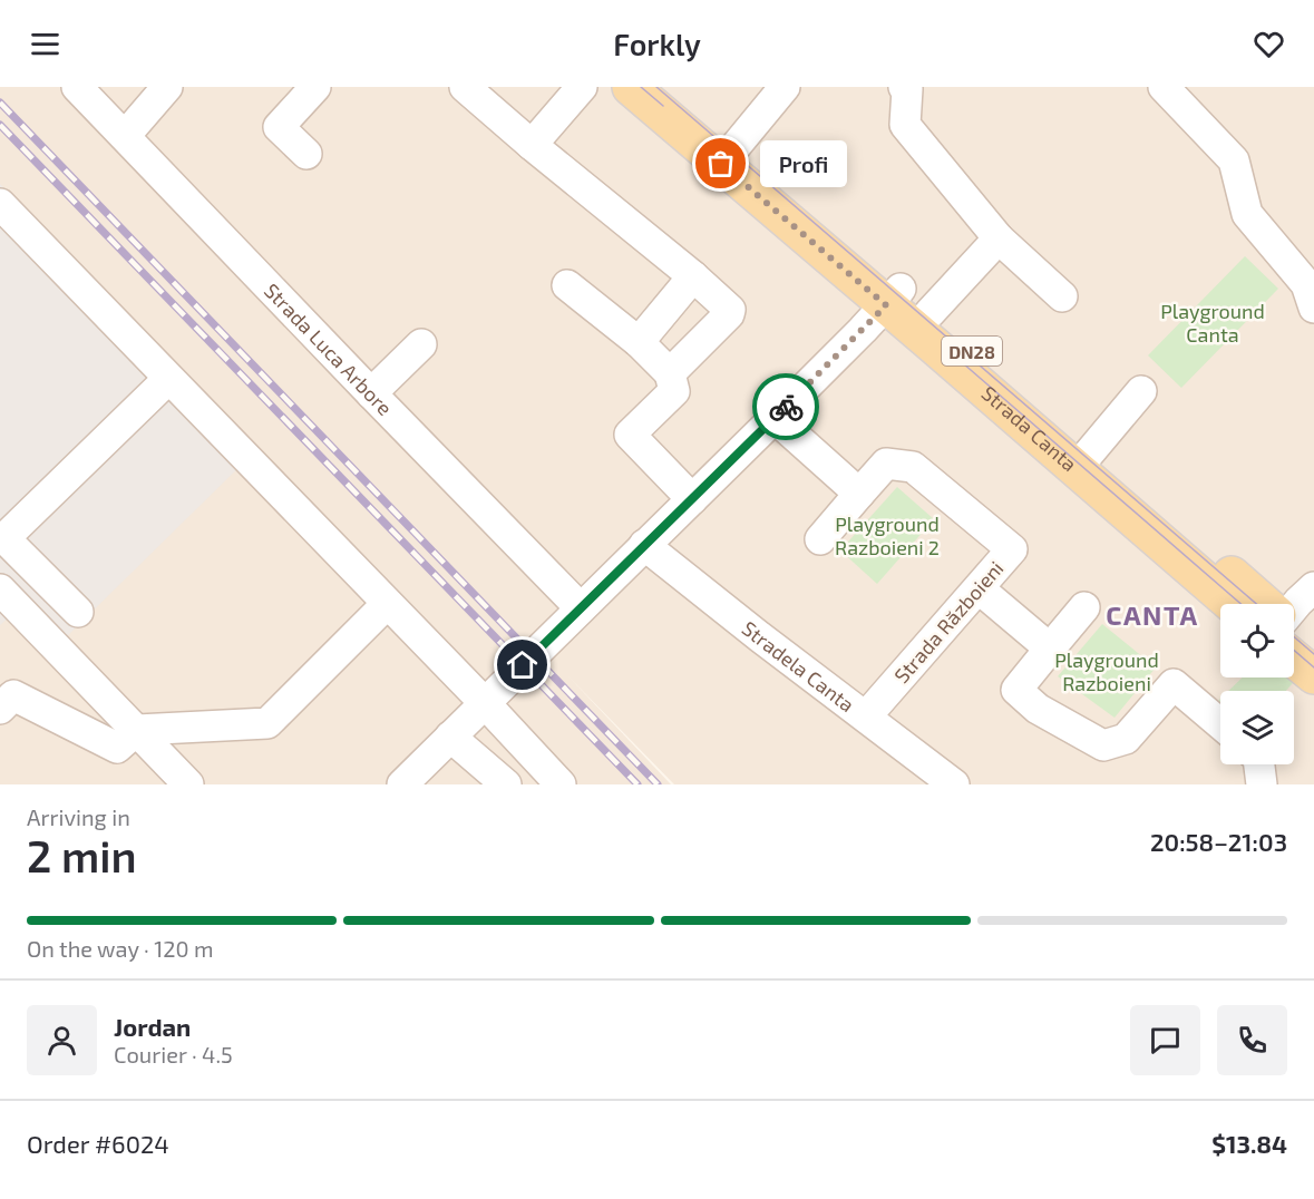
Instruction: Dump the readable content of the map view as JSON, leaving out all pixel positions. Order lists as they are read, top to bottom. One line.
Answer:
{"streets":{"main road":["DN28","Strada Canta"],"street":["Strada Luca Arbore","Strada Războieni","Stradela Canta"]},"crossings":[["Strada Războieni","Stradela Canta"]],"districts":["CANTA"],"parks":["Playground Canta","Playground Razboieni 2","Playground Razboieni"],"places":["Profi"],"page":{"header":"Forkly","bubble":"Profi","heading":["2 min","Arriving in","20:58–21:03"],"panel":["Jordan","Courier · 4.5","Order #6024","$13.84"],"bar":"On the way · 120 m"}}
